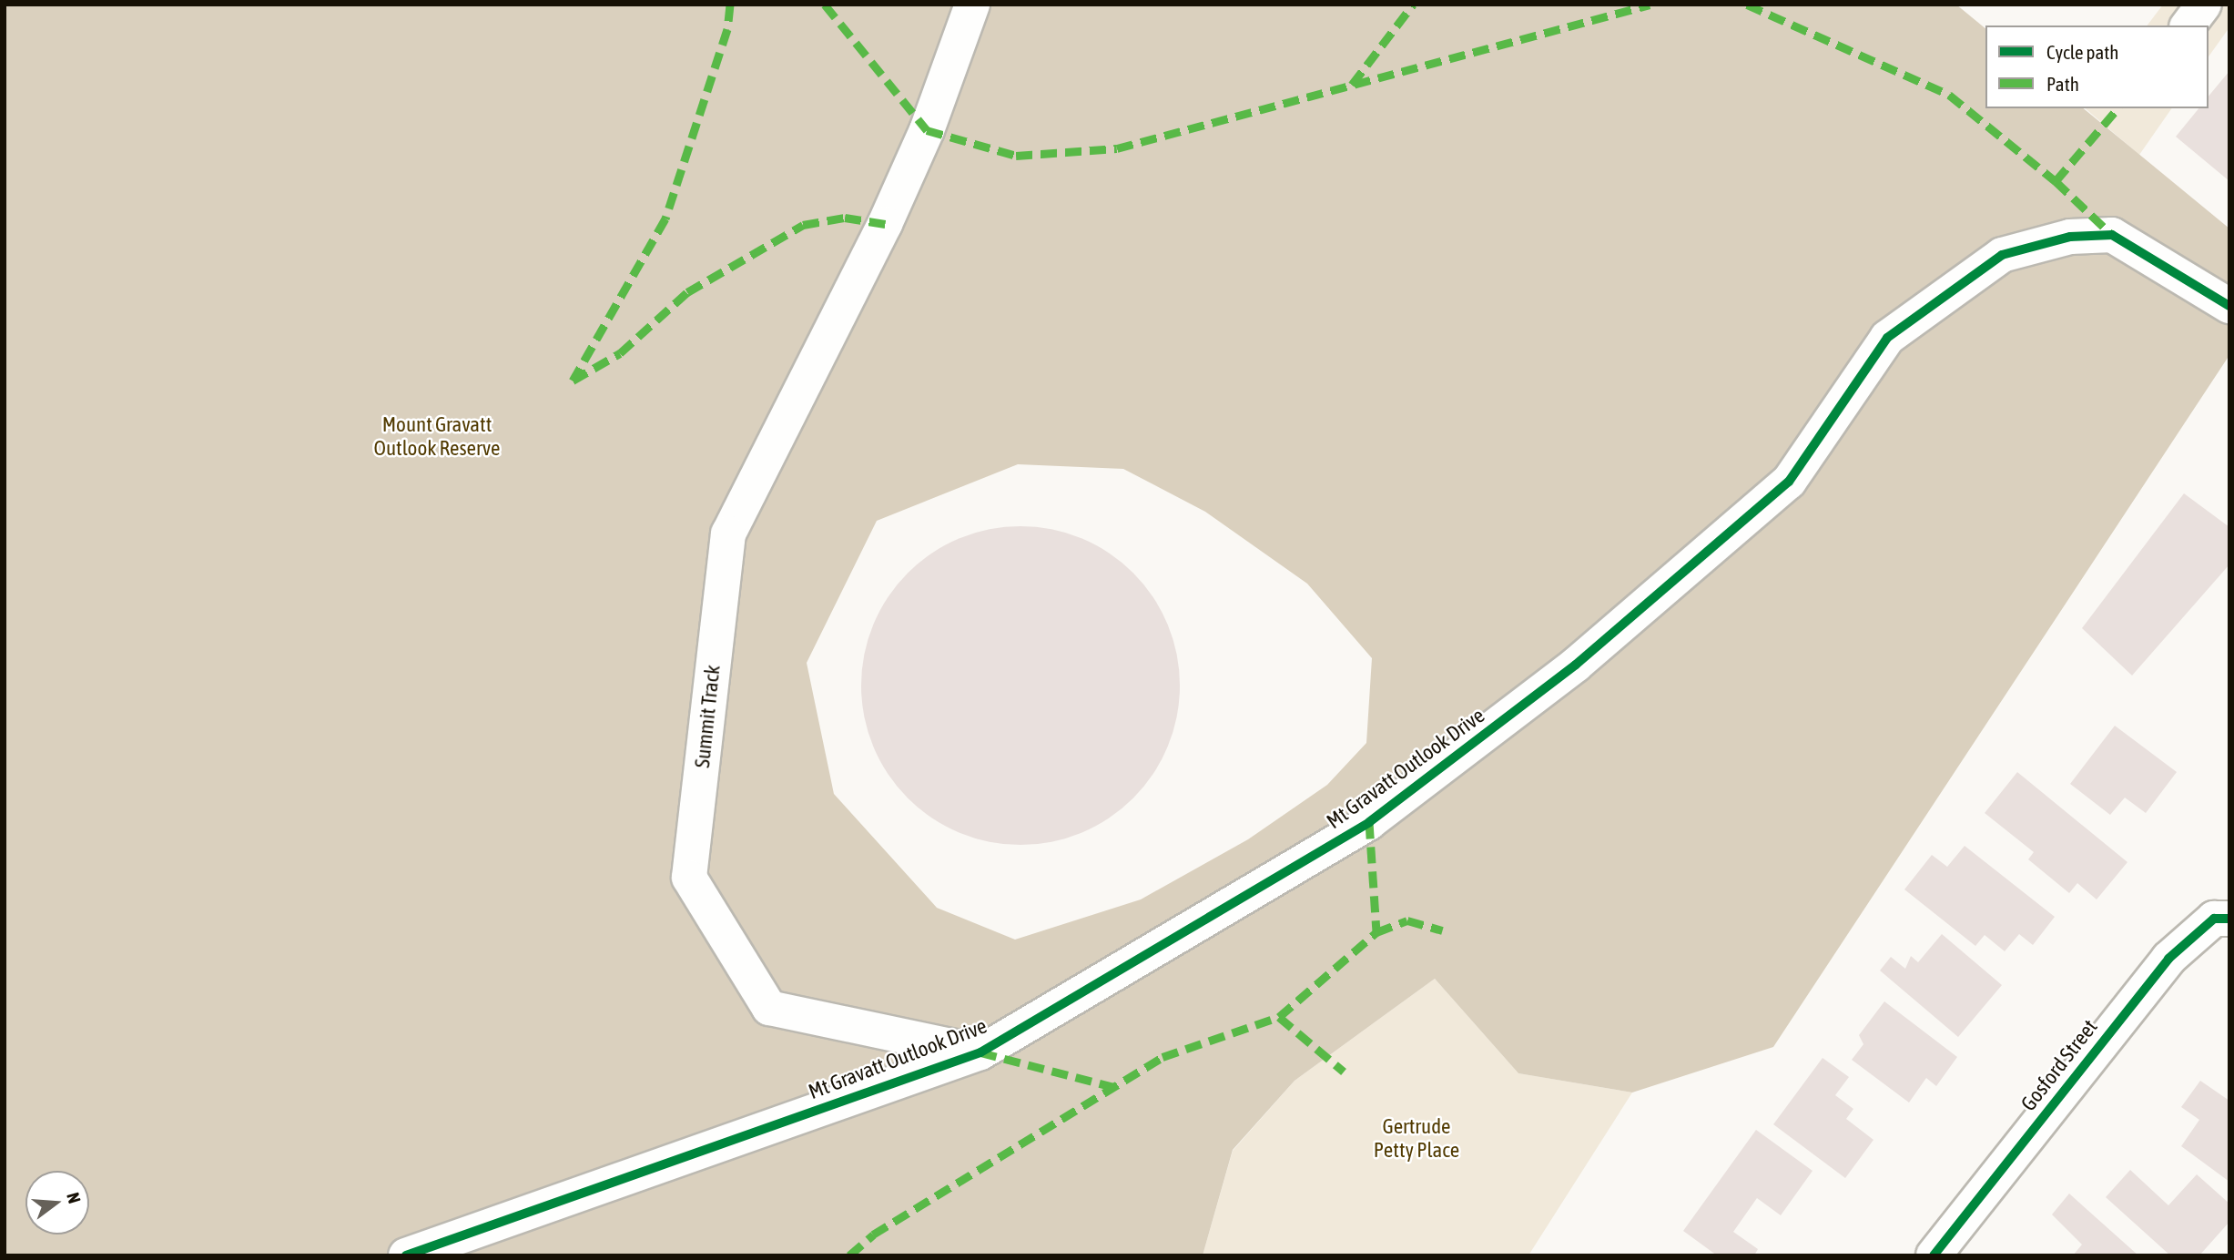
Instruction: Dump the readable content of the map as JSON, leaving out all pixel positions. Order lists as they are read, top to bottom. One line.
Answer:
{"streets":{"street":["Summit Track","Mt Gravatt Outlook Drive","Gosford Street"]},"crossings":[["Summit Track","Mt Gravatt Outlook Drive"]],"parks":["Mount Gravatt Outlook Reserve","Gertrude Petty Place"],"legend":["Cycle path","Path"],"north":"right"}
